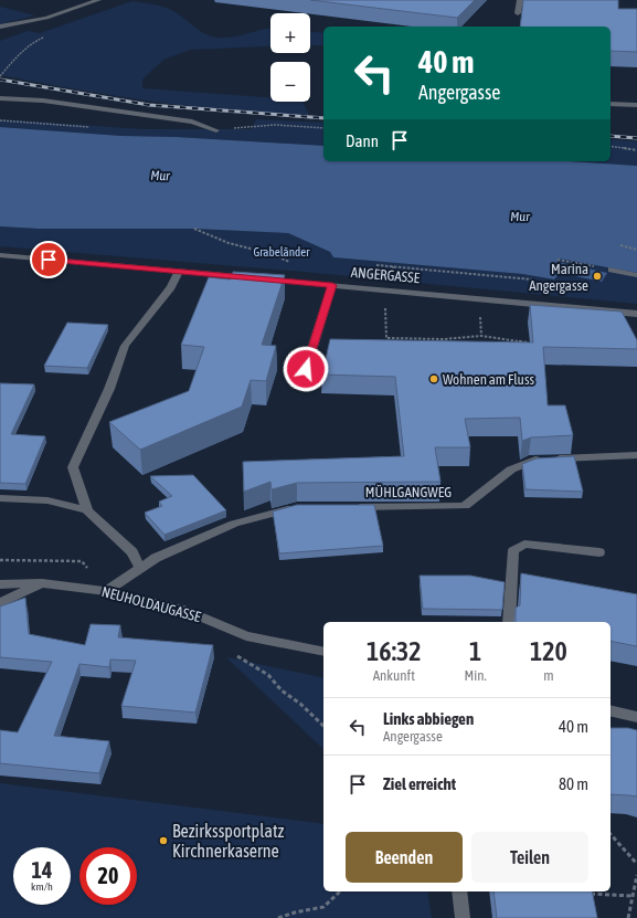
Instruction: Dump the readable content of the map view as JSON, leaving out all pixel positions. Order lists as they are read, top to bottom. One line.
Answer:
{"streets":{"street":["ANGERGASSE","MÜHLGANGWEG","NEUHOLDAUGASSE"]},"water":["Mur"],"parks":["Grabeländer"],"places":["Marina Angergasse","Wohnen am Fluss","Bezirkssportplatz Kirchnerkaserne"],"page":{"map_buttons":["+","−"],"turn":["40 m","Angergasse"],"then":"Dann","eta":["16:32","Ankunft","1","Min.","120","m"],"list":[{"name":"Links abbiegen","note":"Angergasse","value":"40 m"},{"name":"Ziel erreicht","value":"80 m"}],"buttons":["Beenden","Teilen"],"speed":"14 km/h","limit":"20"}}
